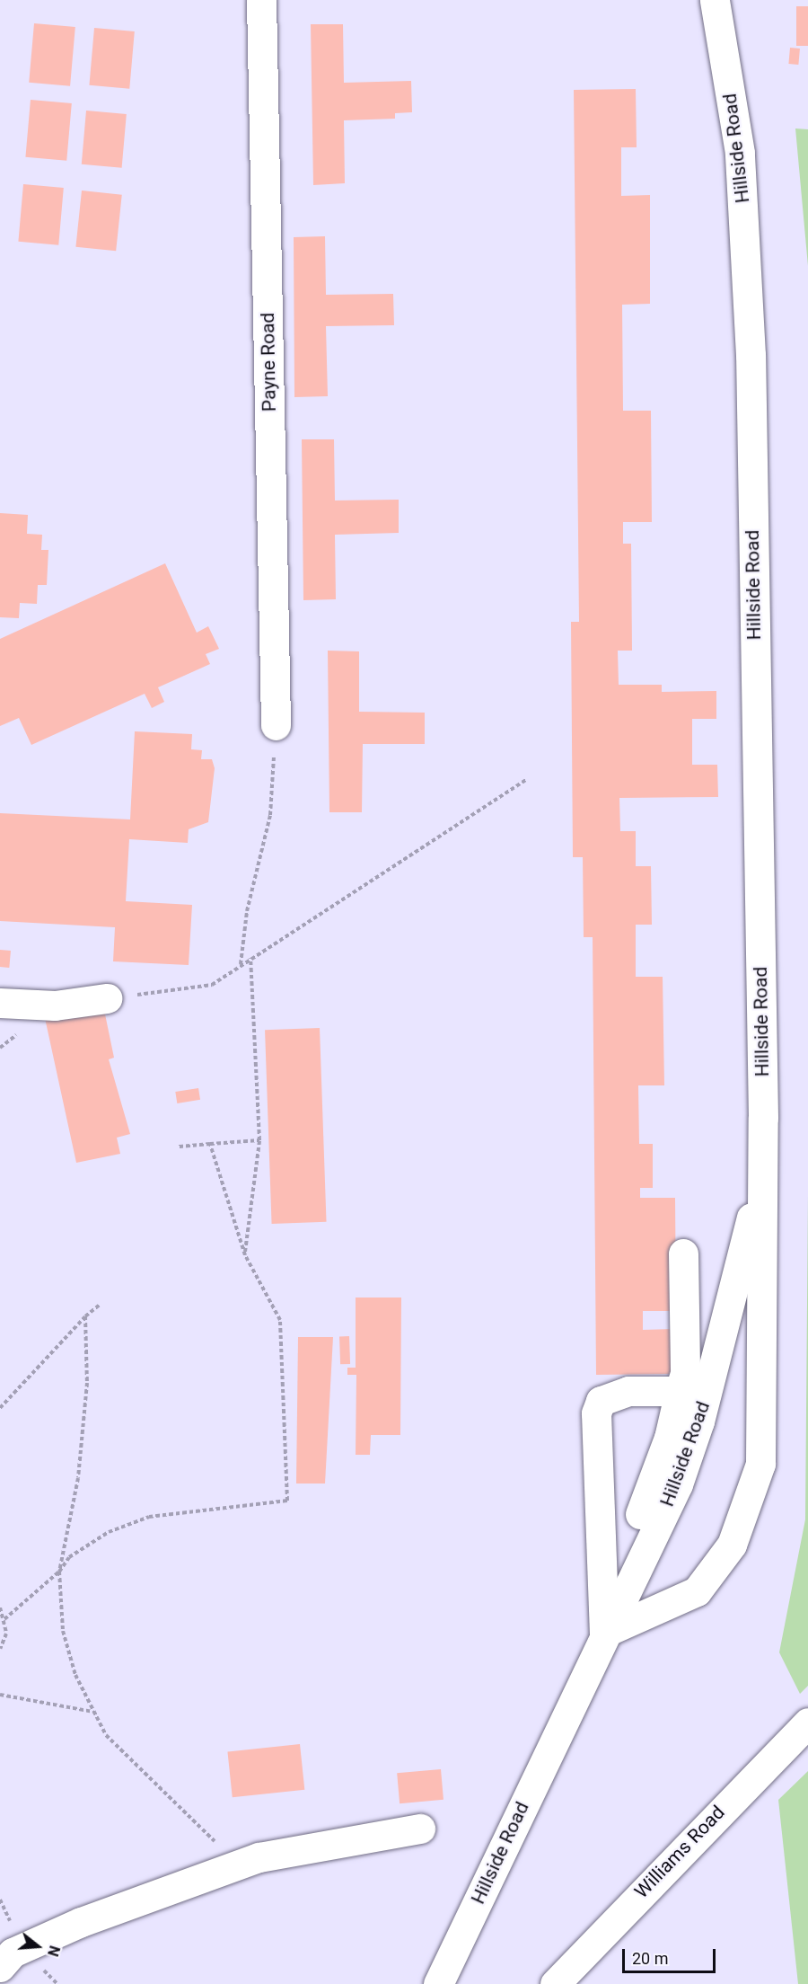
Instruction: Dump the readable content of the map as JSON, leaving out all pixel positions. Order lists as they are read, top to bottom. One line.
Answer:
{"streets":{"street":["Hillside Road","Payne Road","Williams Road"]},"scale_bar":"20 m","north":"right"}
